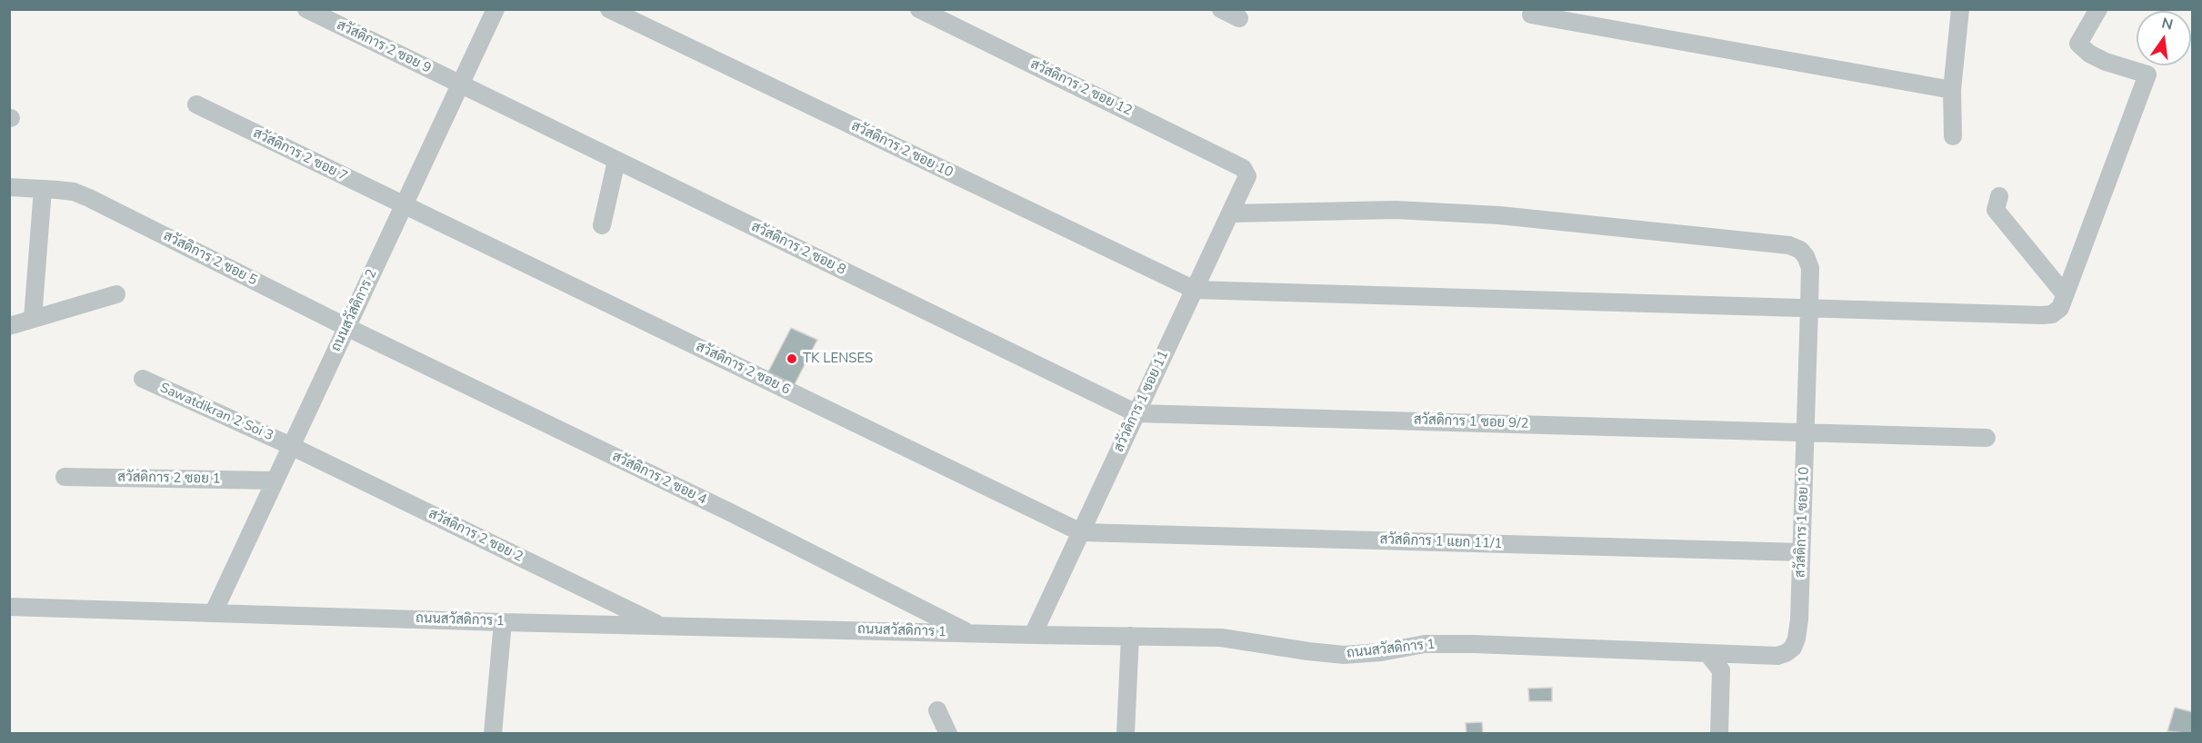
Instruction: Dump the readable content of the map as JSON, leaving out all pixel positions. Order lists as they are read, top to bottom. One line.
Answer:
{"streets":{"street":["สวัสดิการ 2 ซอย 9","สวัสดิการ 2 ซอย 12","สวัสดิการ 2 ซอย 10","สวัสดิการ 2 ซอย 7","สวัสดิการ 2 ซอย 8","สวัสดิการ 2 ซอย 5","ถนนสวัสดิการ 2","สวัสดิการ 2 ซอย 6","สวัวดิการ 1 ซอย 11","Sawatdikran 2 Soi 3","สวัสดิการ 1 ซอย 9/2","สวัสดิการ 2 ซอย 1","สวัสดิการ 2 ซอย 4","สวัสดิการ 1 ซอย 10","สวัสดิการ 2 ซอย 2","สวัสดิการ 1 แยก 11/1","ถนนสวัสดิการ 1"]},"crossings":[["สวัสดิการ 2 ซอย 9","สวัสดิการ 2 ซอย 8"],["สวัสดิการ 2 ซอย 9","ถนนสวัสดิการ 2"],["สวัสดิการ 2 ซอย 12","สวัวดิการ 1 ซอย 11"],["สวัสดิการ 2 ซอย 10","สวัวดิการ 1 ซอย 11"],["สวัสดิการ 2 ซอย 7","ถนนสวัสดิการ 2"],["สวัสดิการ 2 ซอย 7","สวัสดิการ 2 ซอย 6"],["สวัสดิการ 2 ซอย 8","ถนนสวัสดิการ 2"],["สวัสดิการ 2 ซอย 8","สวัวดิการ 1 ซอย 11"],["สวัสดิการ 2 ซอย 8","สวัสดิการ 1 ซอย 9/2"],["สวัสดิการ 2 ซอย 5","ถนนสวัสดิการ 2"],["สวัสดิการ 2 ซอย 5","สวัสดิการ 2 ซอย 4"],["ถนนสวัสดิการ 2","สวัสดิการ 2 ซอย 6"],["ถนนสวัสดิการ 2","Sawatdikran 2 Soi 3"],["ถนนสวัสดิการ 2","สวัสดิการ 2 ซอย 1"],["ถนนสวัสดิการ 2","สวัสดิการ 2 ซอย 4"],["ถนนสวัสดิการ 2","สวัสดิการ 2 ซอย 2"],["ถนนสวัสดิการ 2","ถนนสวัสดิการ 1"],["สวัสดิการ 2 ซอย 6","สวัวดิการ 1 ซอย 11"],["สวัสดิการ 2 ซอย 6","สวัสดิการ 1 แยก 11/1"],["สวัวดิการ 1 ซอย 11","สวัสดิการ 1 ซอย 9/2"],["สวัวดิการ 1 ซอย 11","สวัสดิการ 1 ซอย 10"],["สวัวดิการ 1 ซอย 11","สวัสดิการ 1 แยก 11/1"],["สวัวดิการ 1 ซอย 11","ถนนสวัสดิการ 1"],["Sawatdikran 2 Soi 3","สวัสดิการ 2 ซอย 2"],["สวัสดิการ 1 ซอย 9/2","สวัสดิการ 1 ซอย 10"],["สวัสดิการ 2 ซอย 4","ถนนสวัสดิการ 1"],["สวัสดิการ 1 ซอย 10","สวัสดิการ 1 แยก 11/1"],["สวัสดิการ 1 ซอย 10","ถนนสวัสดิการ 1"],["สวัสดิการ 2 ซอย 2","ถนนสวัสดิการ 1"]],"places":["TK LENSES"],"north":"top"}
